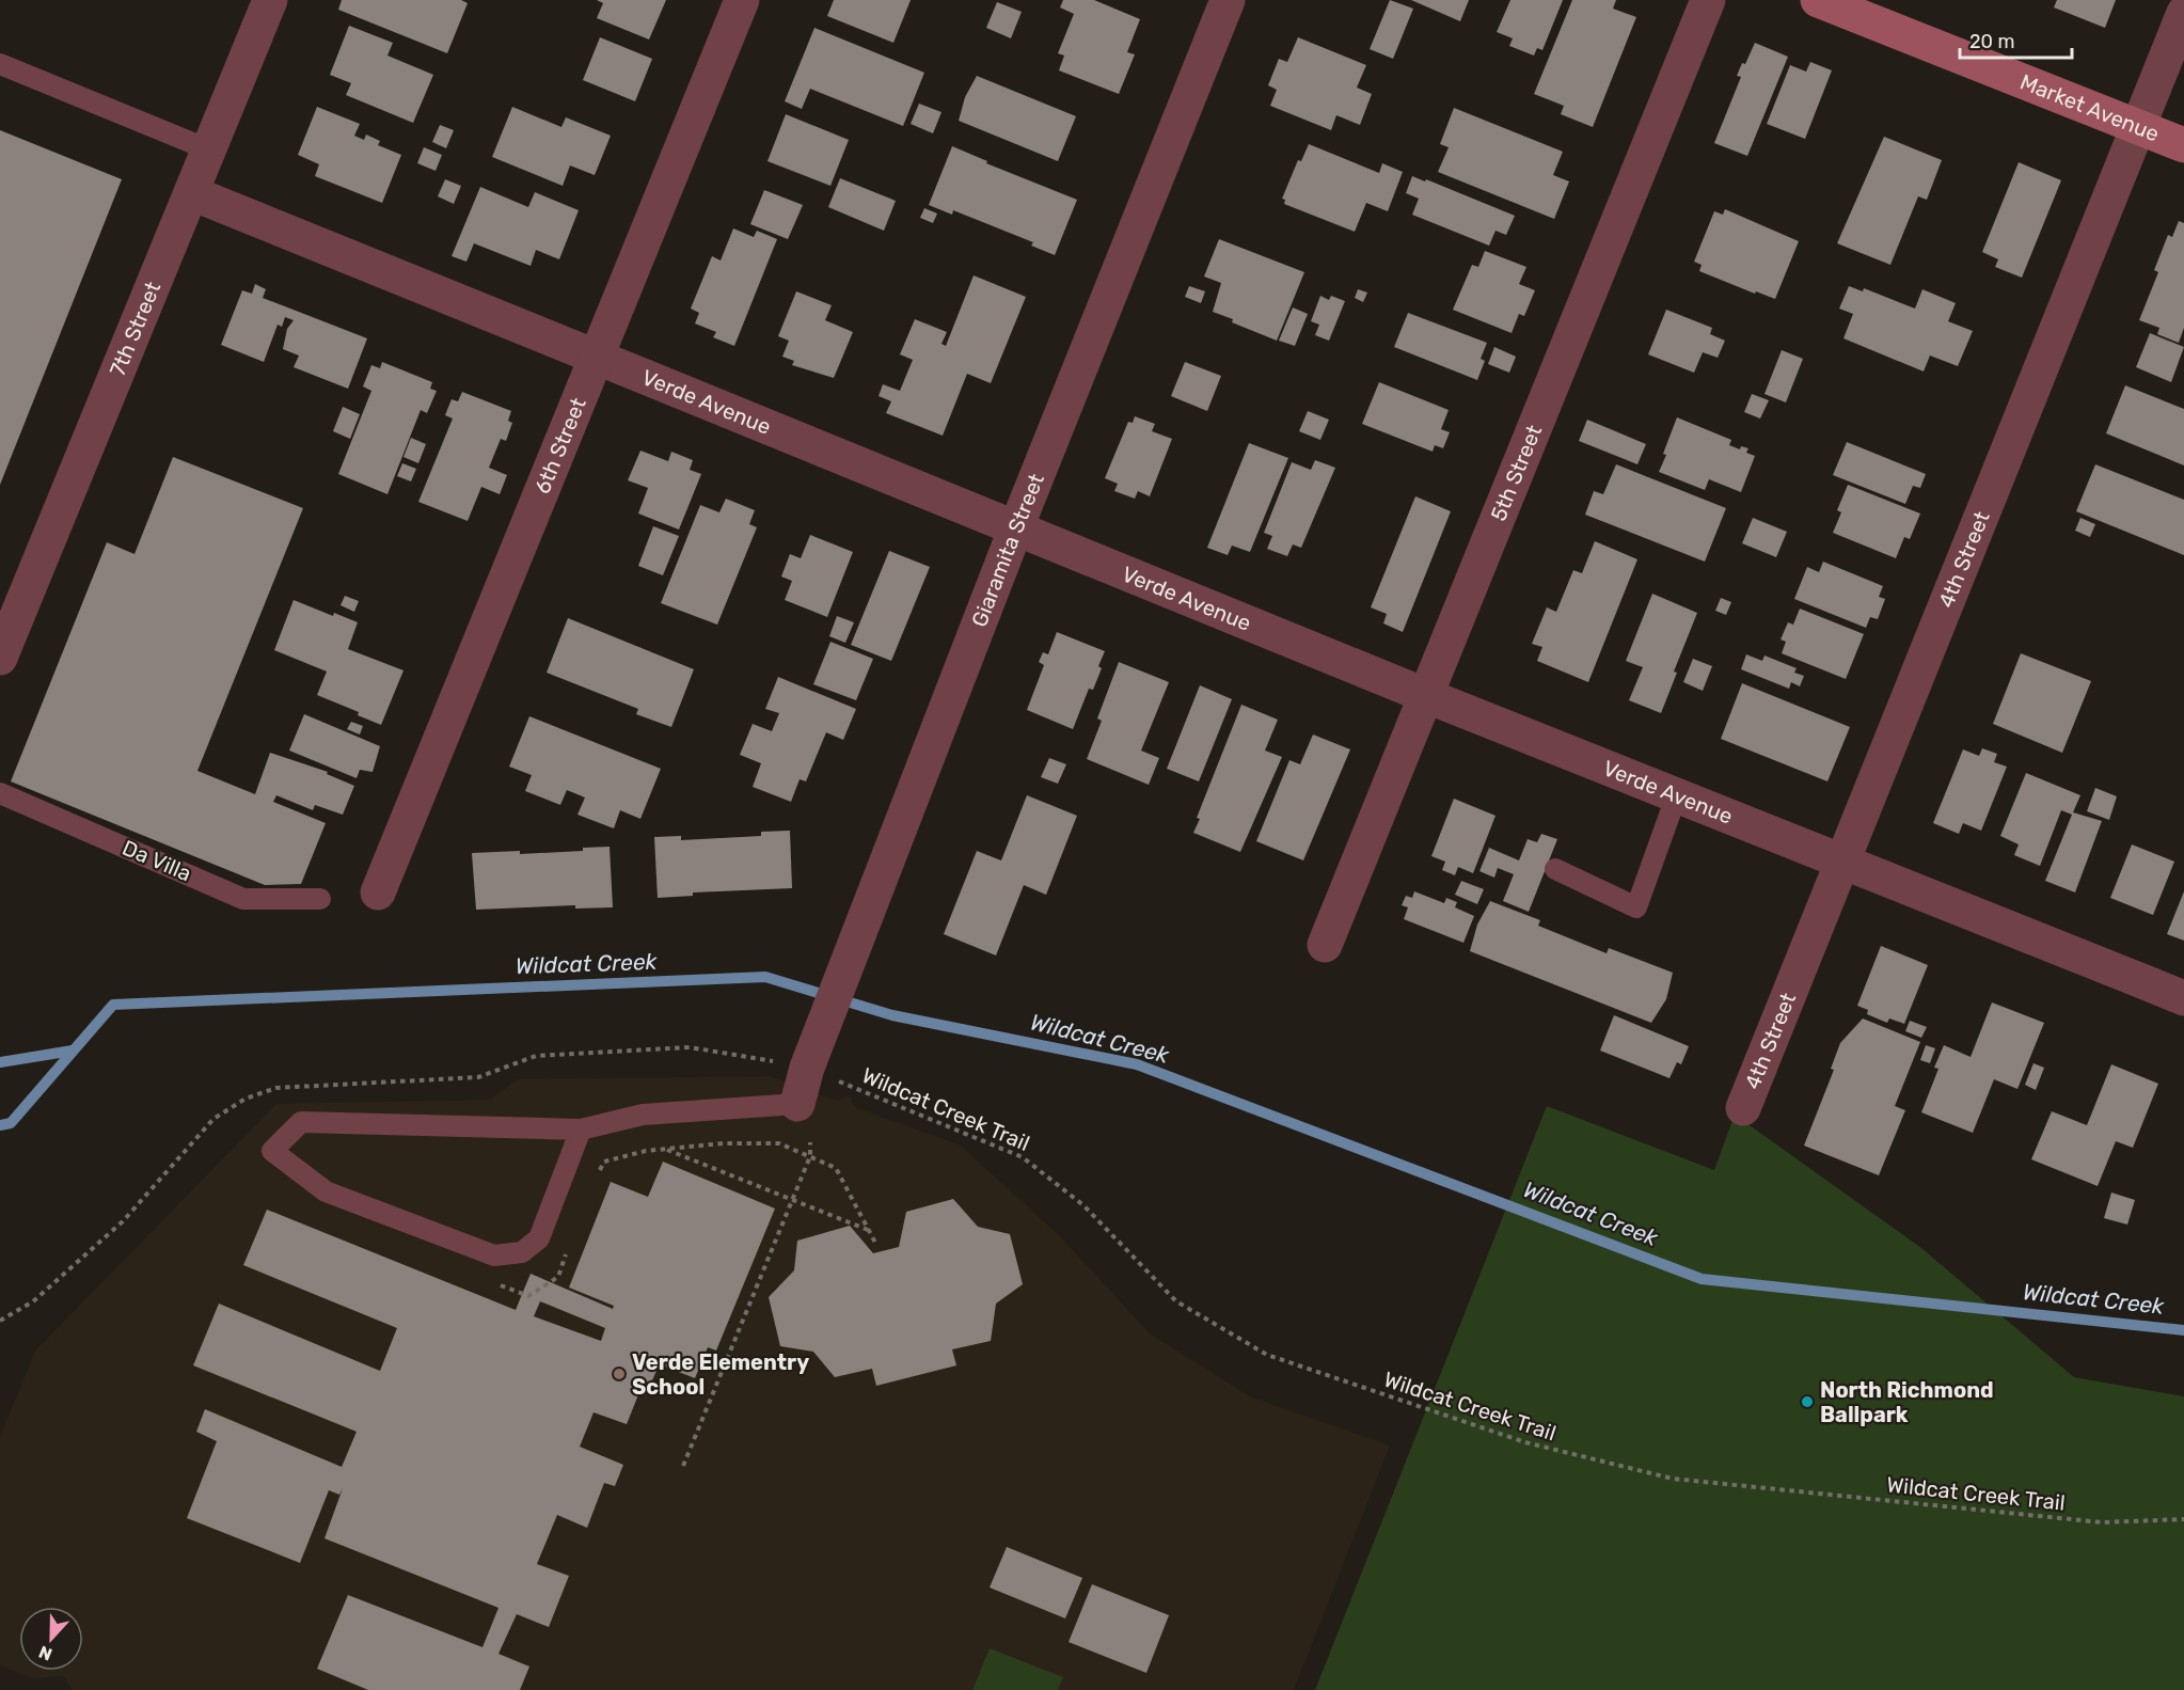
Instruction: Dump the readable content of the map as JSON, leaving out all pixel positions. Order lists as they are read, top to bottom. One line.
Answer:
{"streets":{"street":["Market Avenue","7th Street","Verde Avenue","6th Street","5th Street","Giaramita Street","4th Street"],"lane":["Da Villa"],"path":["Wildcat Creek Trail"]},"crossings":[["Market Avenue","4th Street"],["7th Street","Verde Avenue"],["Verde Avenue","6th Street"],["Verde Avenue","5th Street"],["Verde Avenue","Giaramita Street"],["Verde Avenue","4th Street"]],"water":["Wildcat Creek"],"places":["Verde Elementry School","North Richmond Ballpark"],"scale_bar":"20 m","north":"bottom"}
